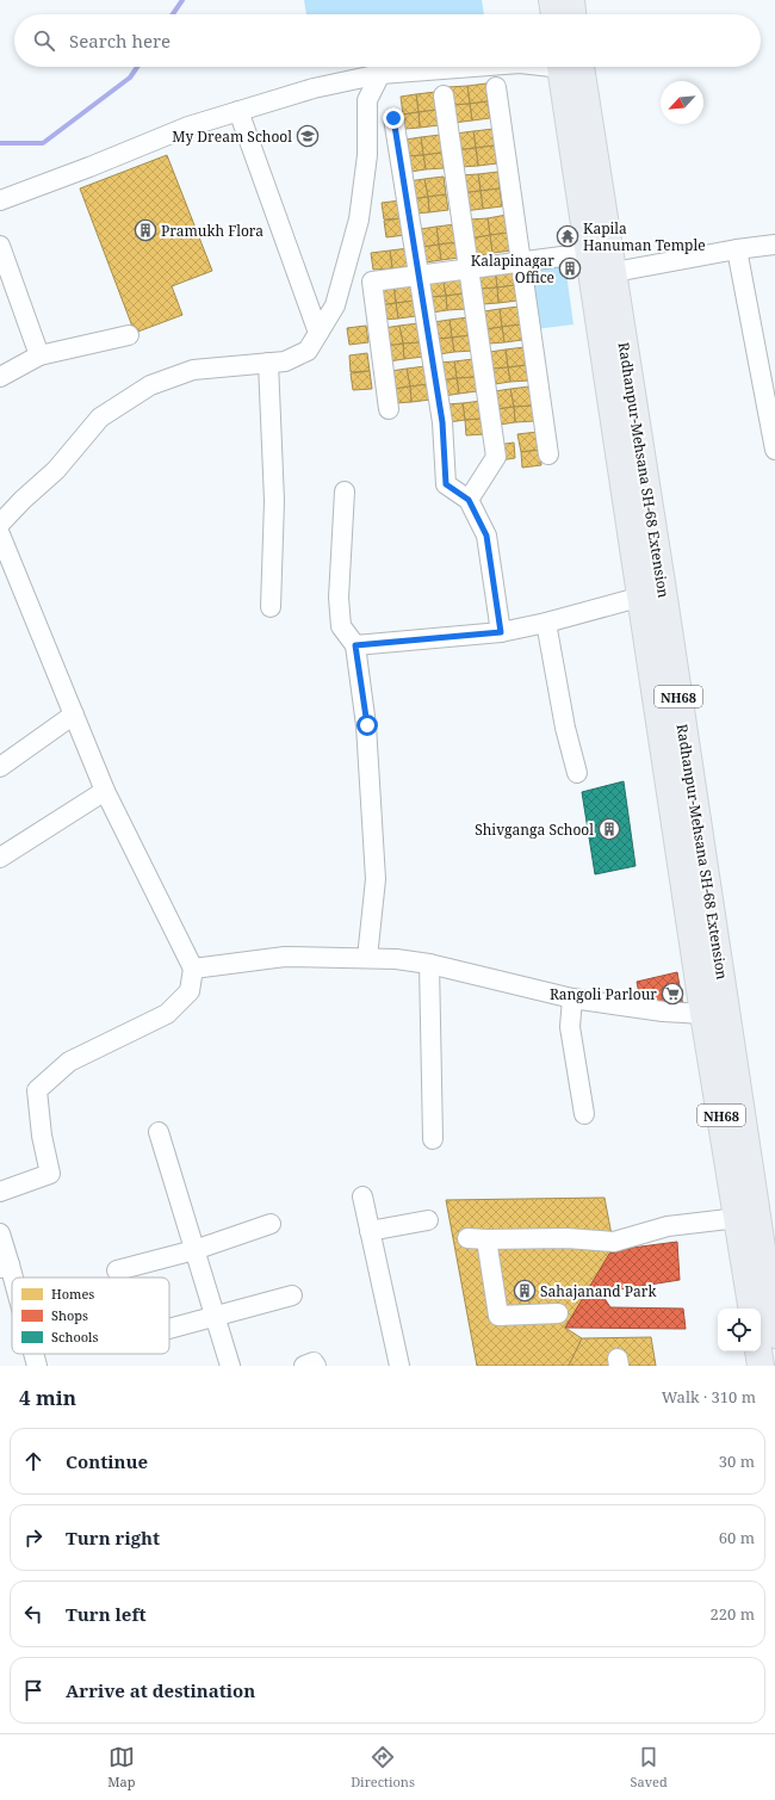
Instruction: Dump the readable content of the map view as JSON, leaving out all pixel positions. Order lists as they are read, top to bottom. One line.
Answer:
{"streets":{"highway":["Radhanpur-Mehsana SH-68 Extension","NH68"]},"crossings":[["Radhanpur-Mehsana SH-68 Extension","NH68"]],"places":{"school or university":["My Dream School"],"building":["Pramukh Flora","Kalapinagar Office","Shivganga School","Sahajanand Park"],"temple":["Kapila Hanuman Temple"],"supermarket":["Rangoli Parlour"]},"legend":["Homes","Shops","Schools"],"north":"bottom left","page":{"search":"Search here","heading":["4 min","Walk · 310 m"],"list":[["Continue","30 m"],["Turn right","60 m"],["Turn left","220 m"],"Arrive at destination"],"nav":["Map","Directions","Saved"]}}
